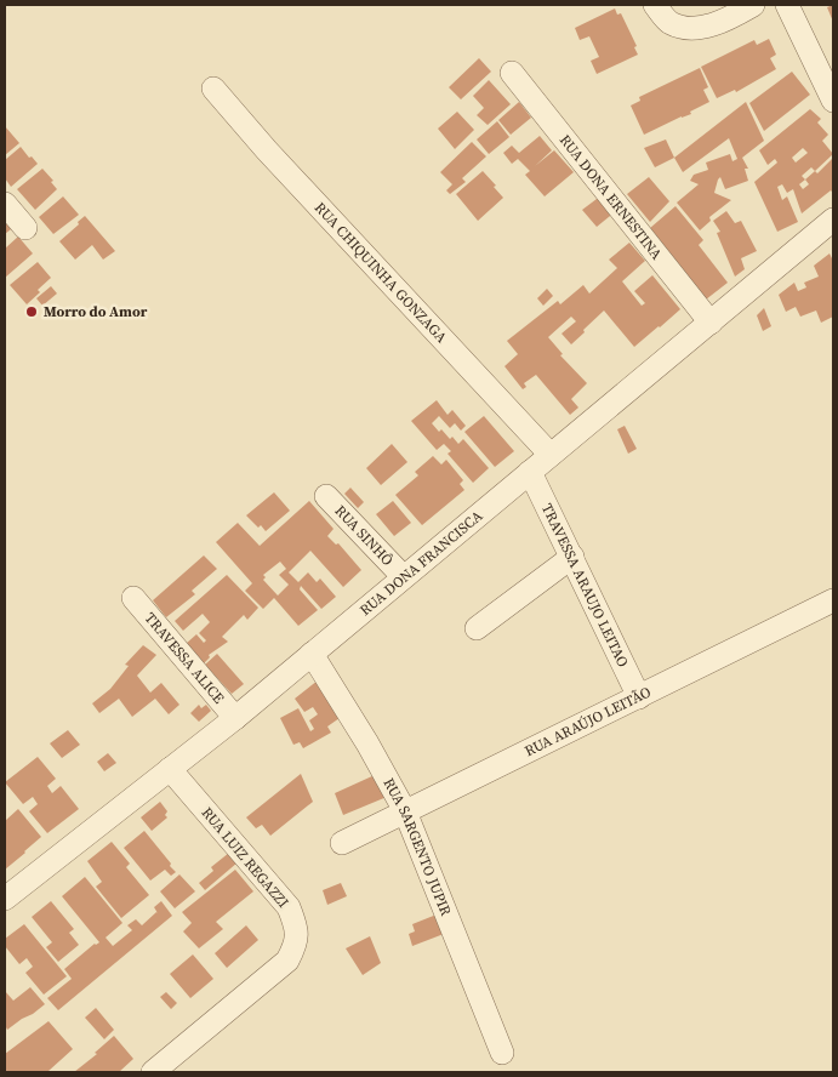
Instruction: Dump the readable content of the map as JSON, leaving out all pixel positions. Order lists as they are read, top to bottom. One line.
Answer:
{"streets":{"street":["RUA DONA ERNESTINA","RUA CHIQUINHA GONZAGA","RUA SINHÔ","RUA DONA FRANCISCA","TRAVESSA ARAUJO LEITAO","TRAVESSA ALICE","RUA ARAÚJO LEITÃO","RUA SARGENTO JUPIR","RUA LUIZ REGAZZI"]},"crossings":[["RUA DONA ERNESTINA","RUA DONA FRANCISCA"],["RUA CHIQUINHA GONZAGA","RUA DONA FRANCISCA"],["RUA SINHÔ","RUA DONA FRANCISCA"],["RUA DONA FRANCISCA","TRAVESSA ARAUJO LEITAO"],["RUA DONA FRANCISCA","TRAVESSA ALICE"],["RUA DONA FRANCISCA","RUA SARGENTO JUPIR"],["RUA DONA FRANCISCA","RUA LUIZ REGAZZI"],["TRAVESSA ARAUJO LEITAO","RUA ARAÚJO LEITÃO"],["RUA ARAÚJO LEITÃO","RUA SARGENTO JUPIR"]],"places":["Morro do Amor"]}
